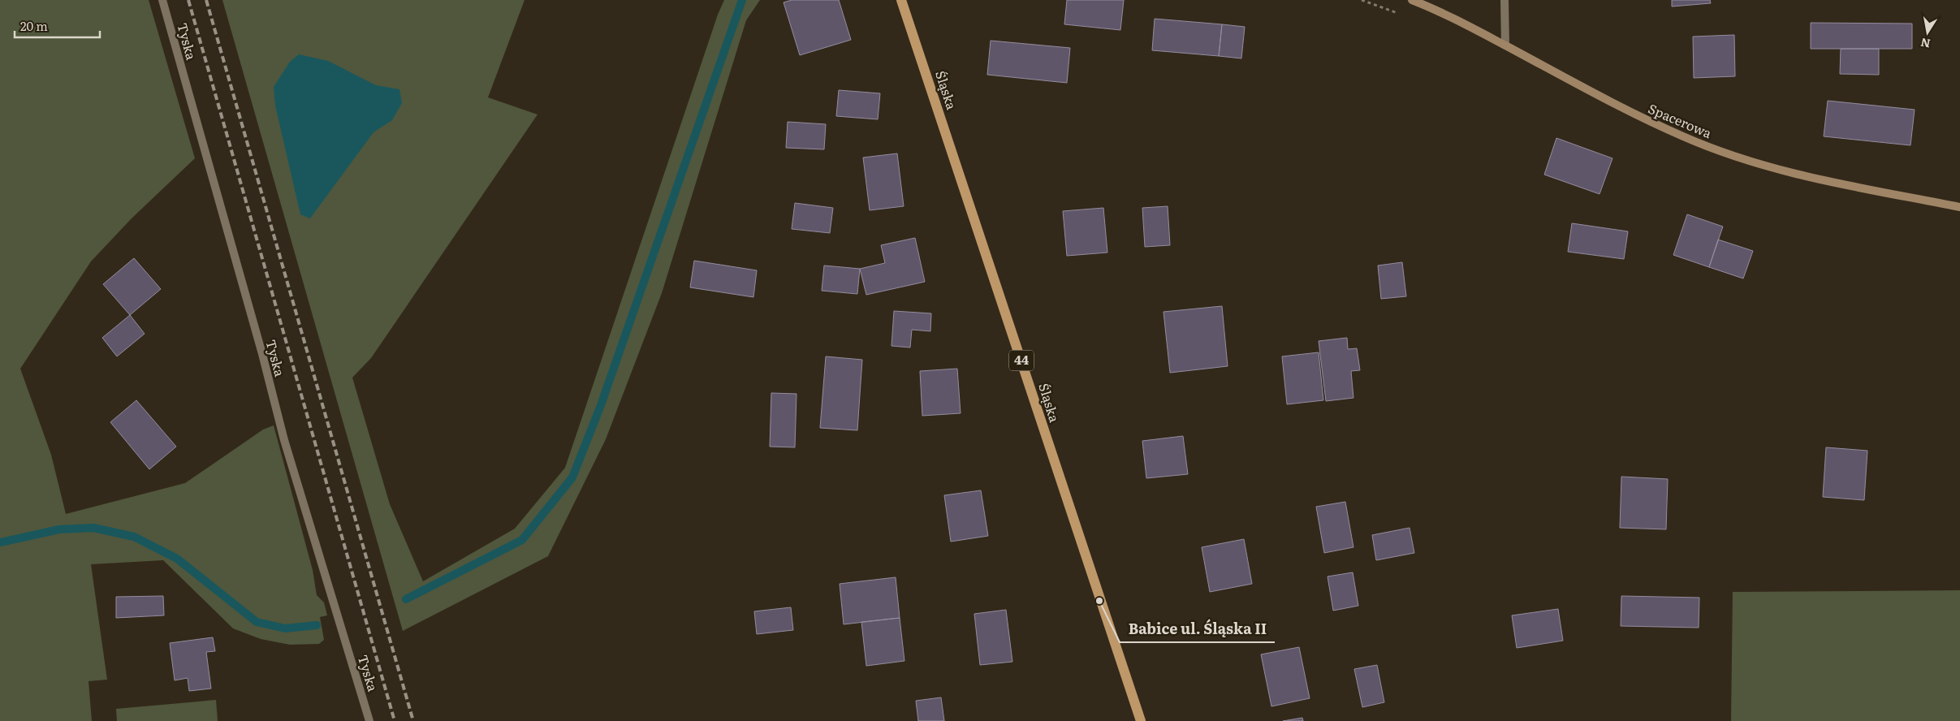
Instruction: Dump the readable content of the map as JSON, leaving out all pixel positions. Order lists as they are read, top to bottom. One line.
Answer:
{"streets":{"main road":["Śląska","44"],"street":["Spacerowa"],"lane":["Tyska"]},"places":["Babice ul. Śląska II"],"scale_bar":"20 m","north":"bottom"}
